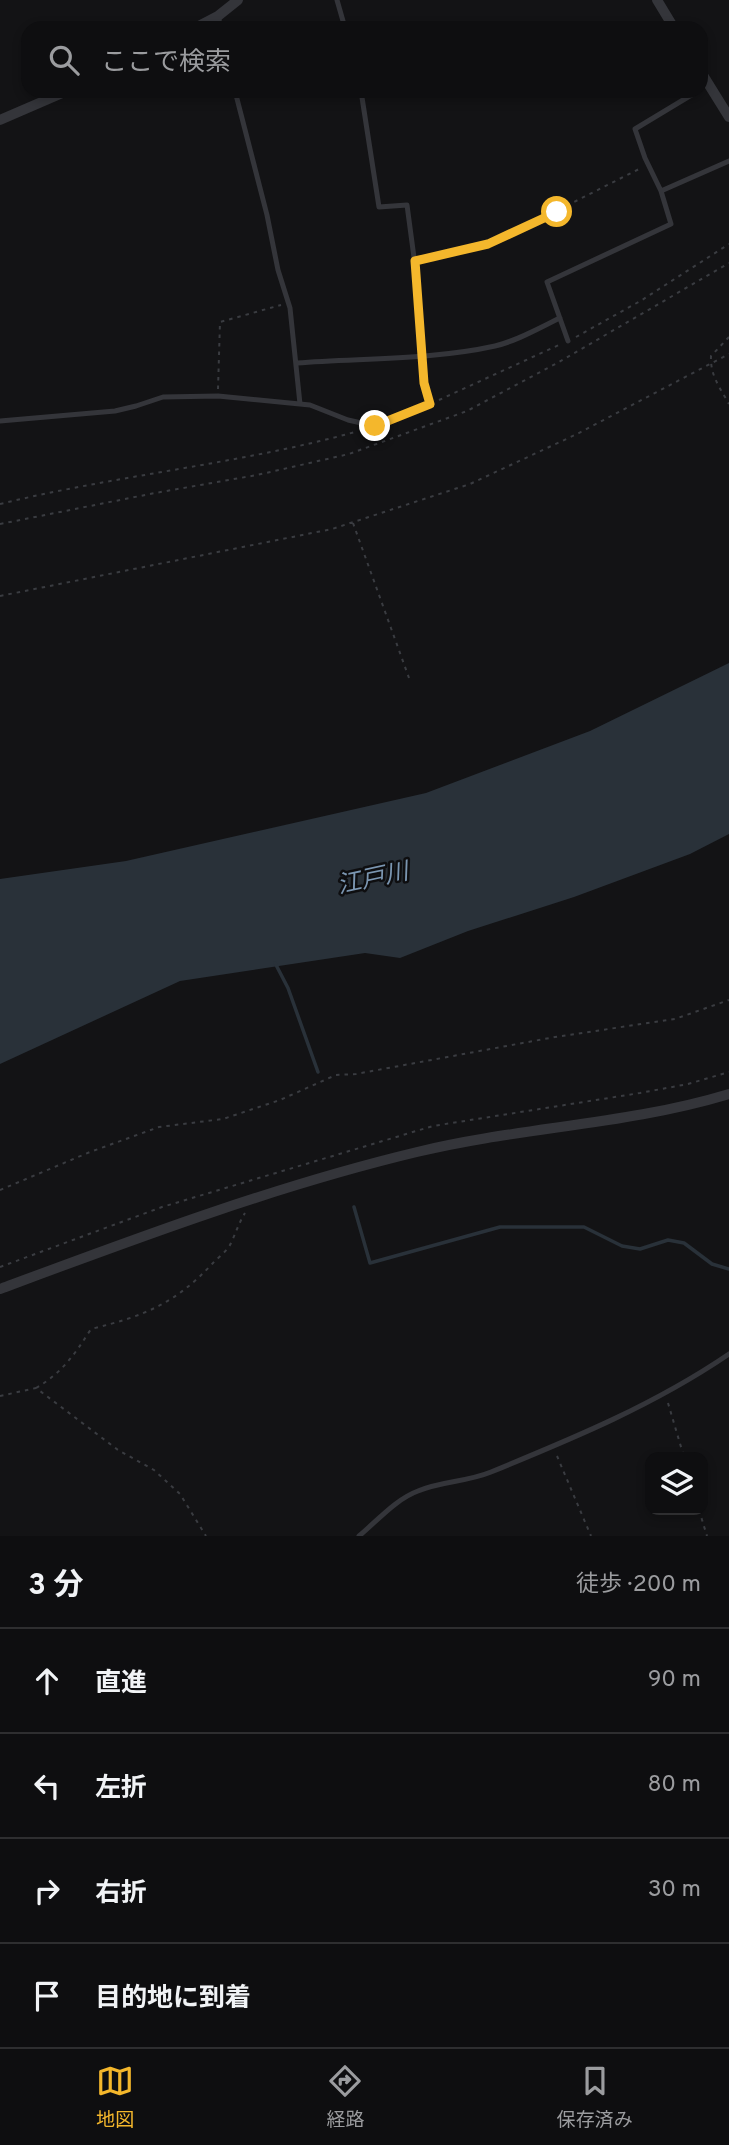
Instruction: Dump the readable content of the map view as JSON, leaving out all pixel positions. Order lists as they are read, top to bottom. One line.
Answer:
{"water":["江戸川"],"page":{"search":"ここで検索","heading":["3 分","徒歩 · 200 m"],"list":[["直進","90 m"],["左折","80 m"],["右折","30 m"],"目的地に到着"],"nav":["地図","経路","保存済み"]}}
